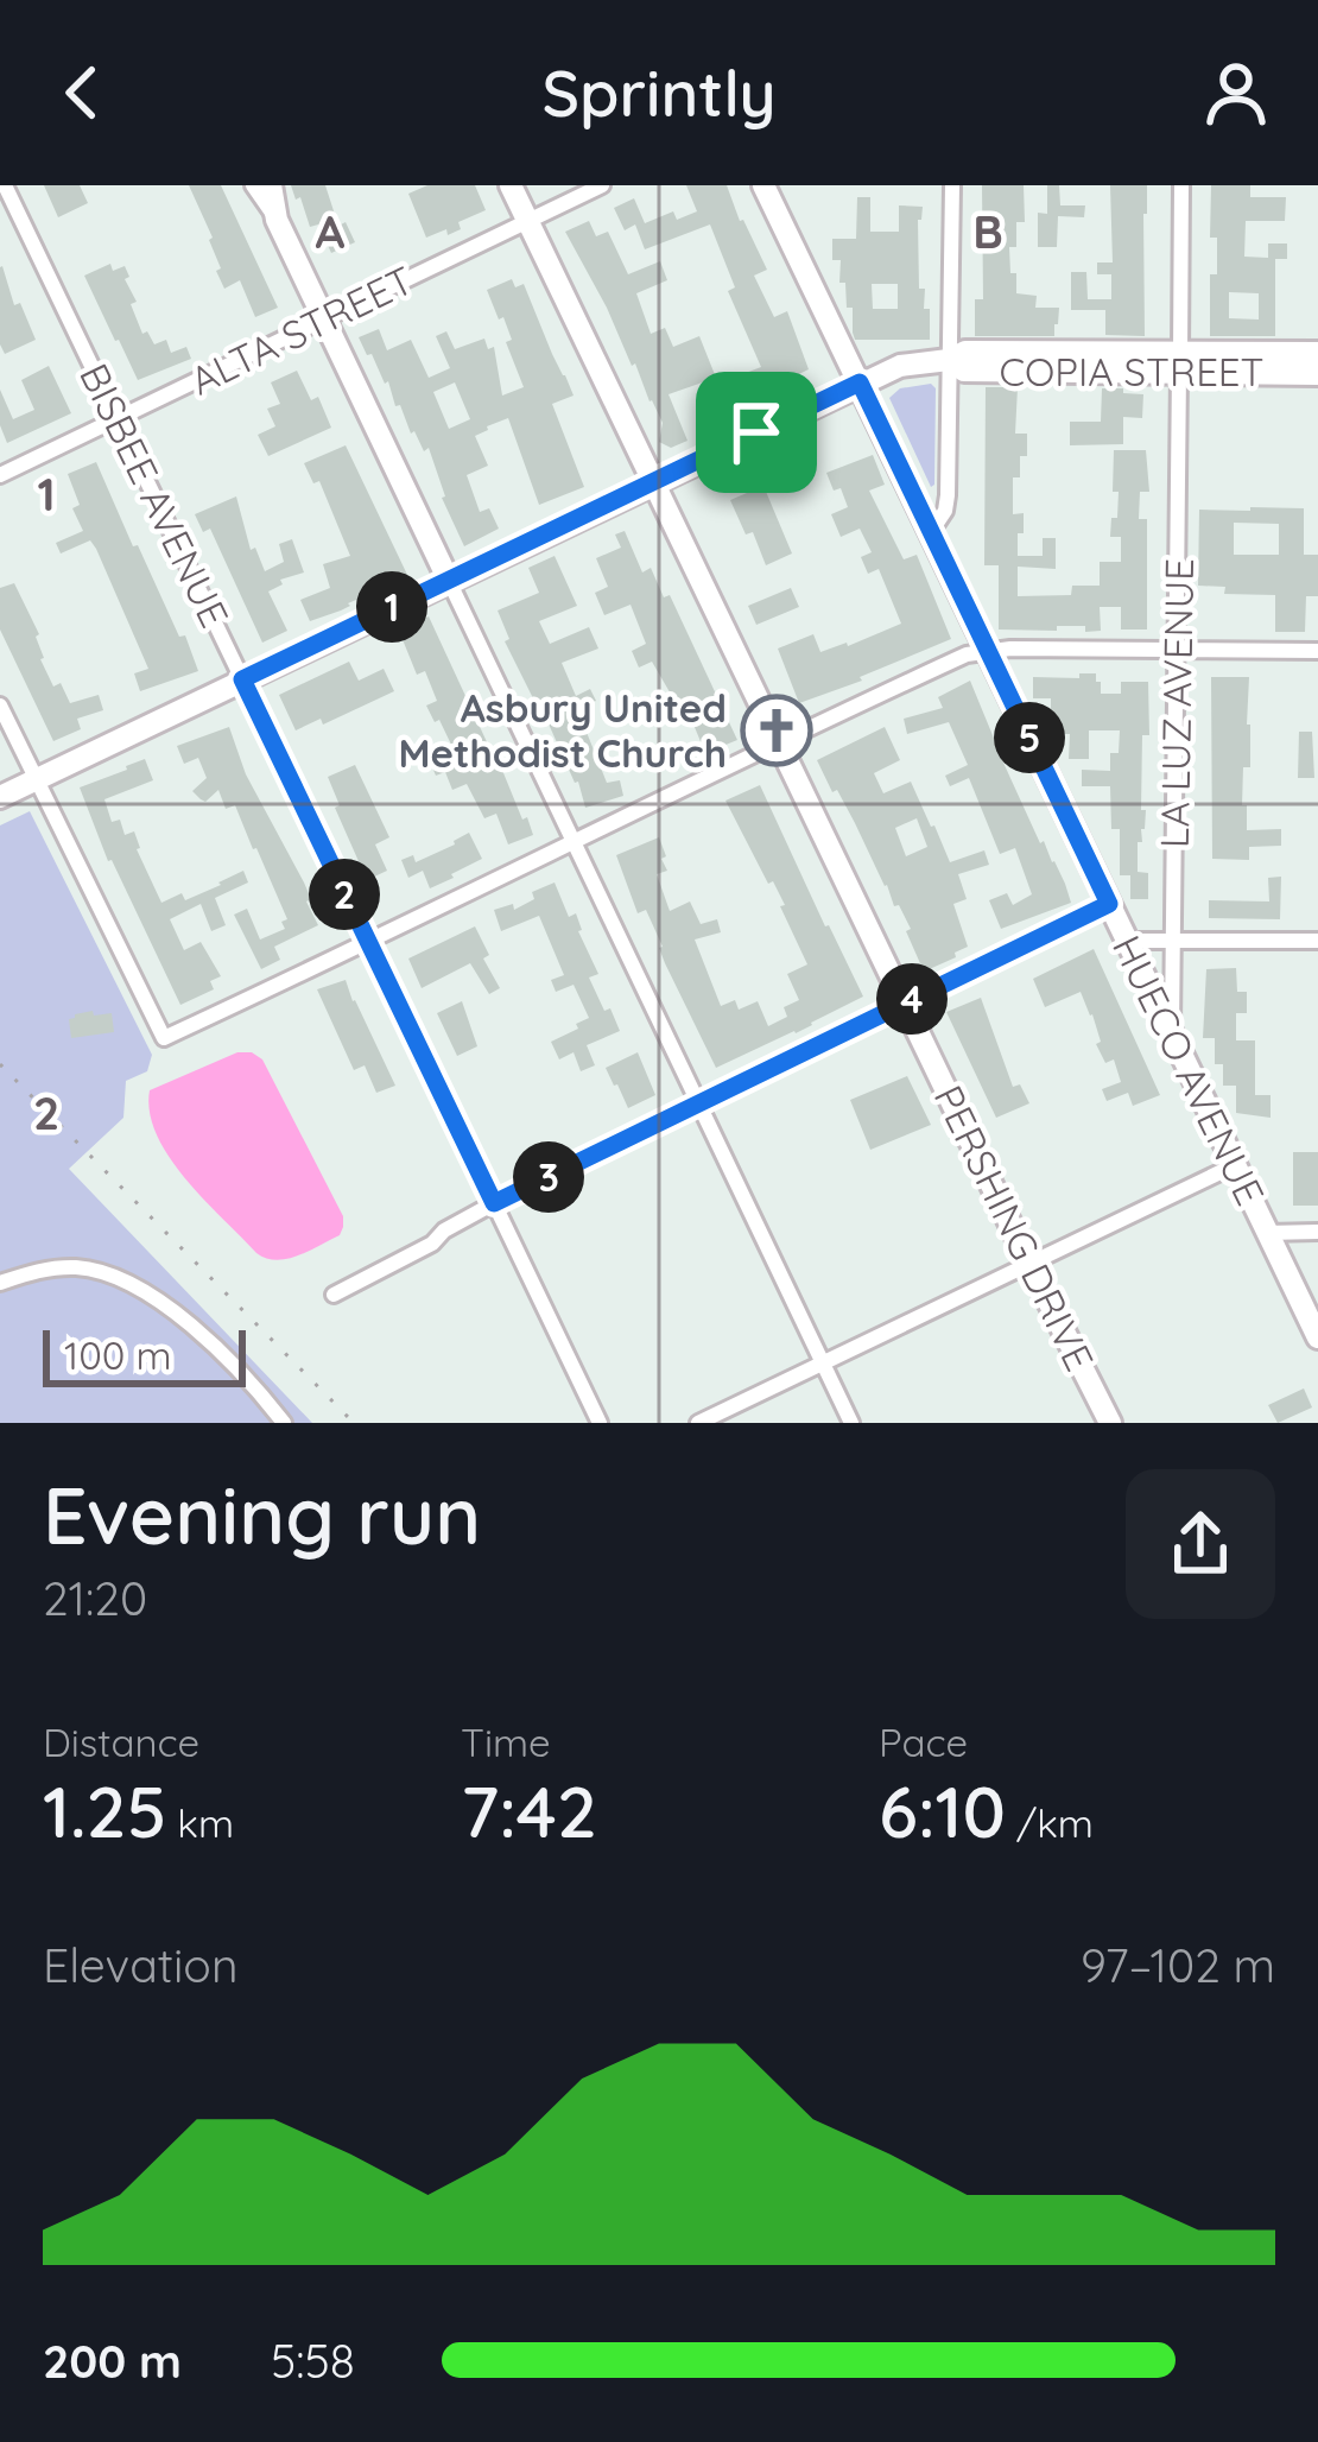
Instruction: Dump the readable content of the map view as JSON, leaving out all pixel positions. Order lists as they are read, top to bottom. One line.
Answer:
{"streets":{"main road":["COPIA STREET","HUECO AVENUE","PERSHING DRIVE"],"street":["ALTA STREET","BISBEE AVENUE","LA LUZ AVENUE"]},"crossings":[["ALTA STREET","BISBEE AVENUE"],["ALTA STREET","PERSHING DRIVE"],["COPIA STREET","BISBEE AVENUE"],["COPIA STREET","LA LUZ AVENUE"],["COPIA STREET","HUECO AVENUE"],["COPIA STREET","PERSHING DRIVE"],["LA LUZ AVENUE","HUECO AVENUE"]],"places":{"church":["Asbury United Methodist Church"]},"scale_bar":"100 m","page":{"header":"Sprintly","pins":["1","5","2","4","3"],"scale":"100 m","heading":["Evening run","21:20"],"stats":[["Distance","1.25 km"],["Time","7:42"],["Pace","6:10 /km"]],"chart":["Elevation","97–102 m"],"list":[{"name":"200 m","note":"5:58"}]},"grid":{"columns":["A","B"],"rows":["1","2"]}}
